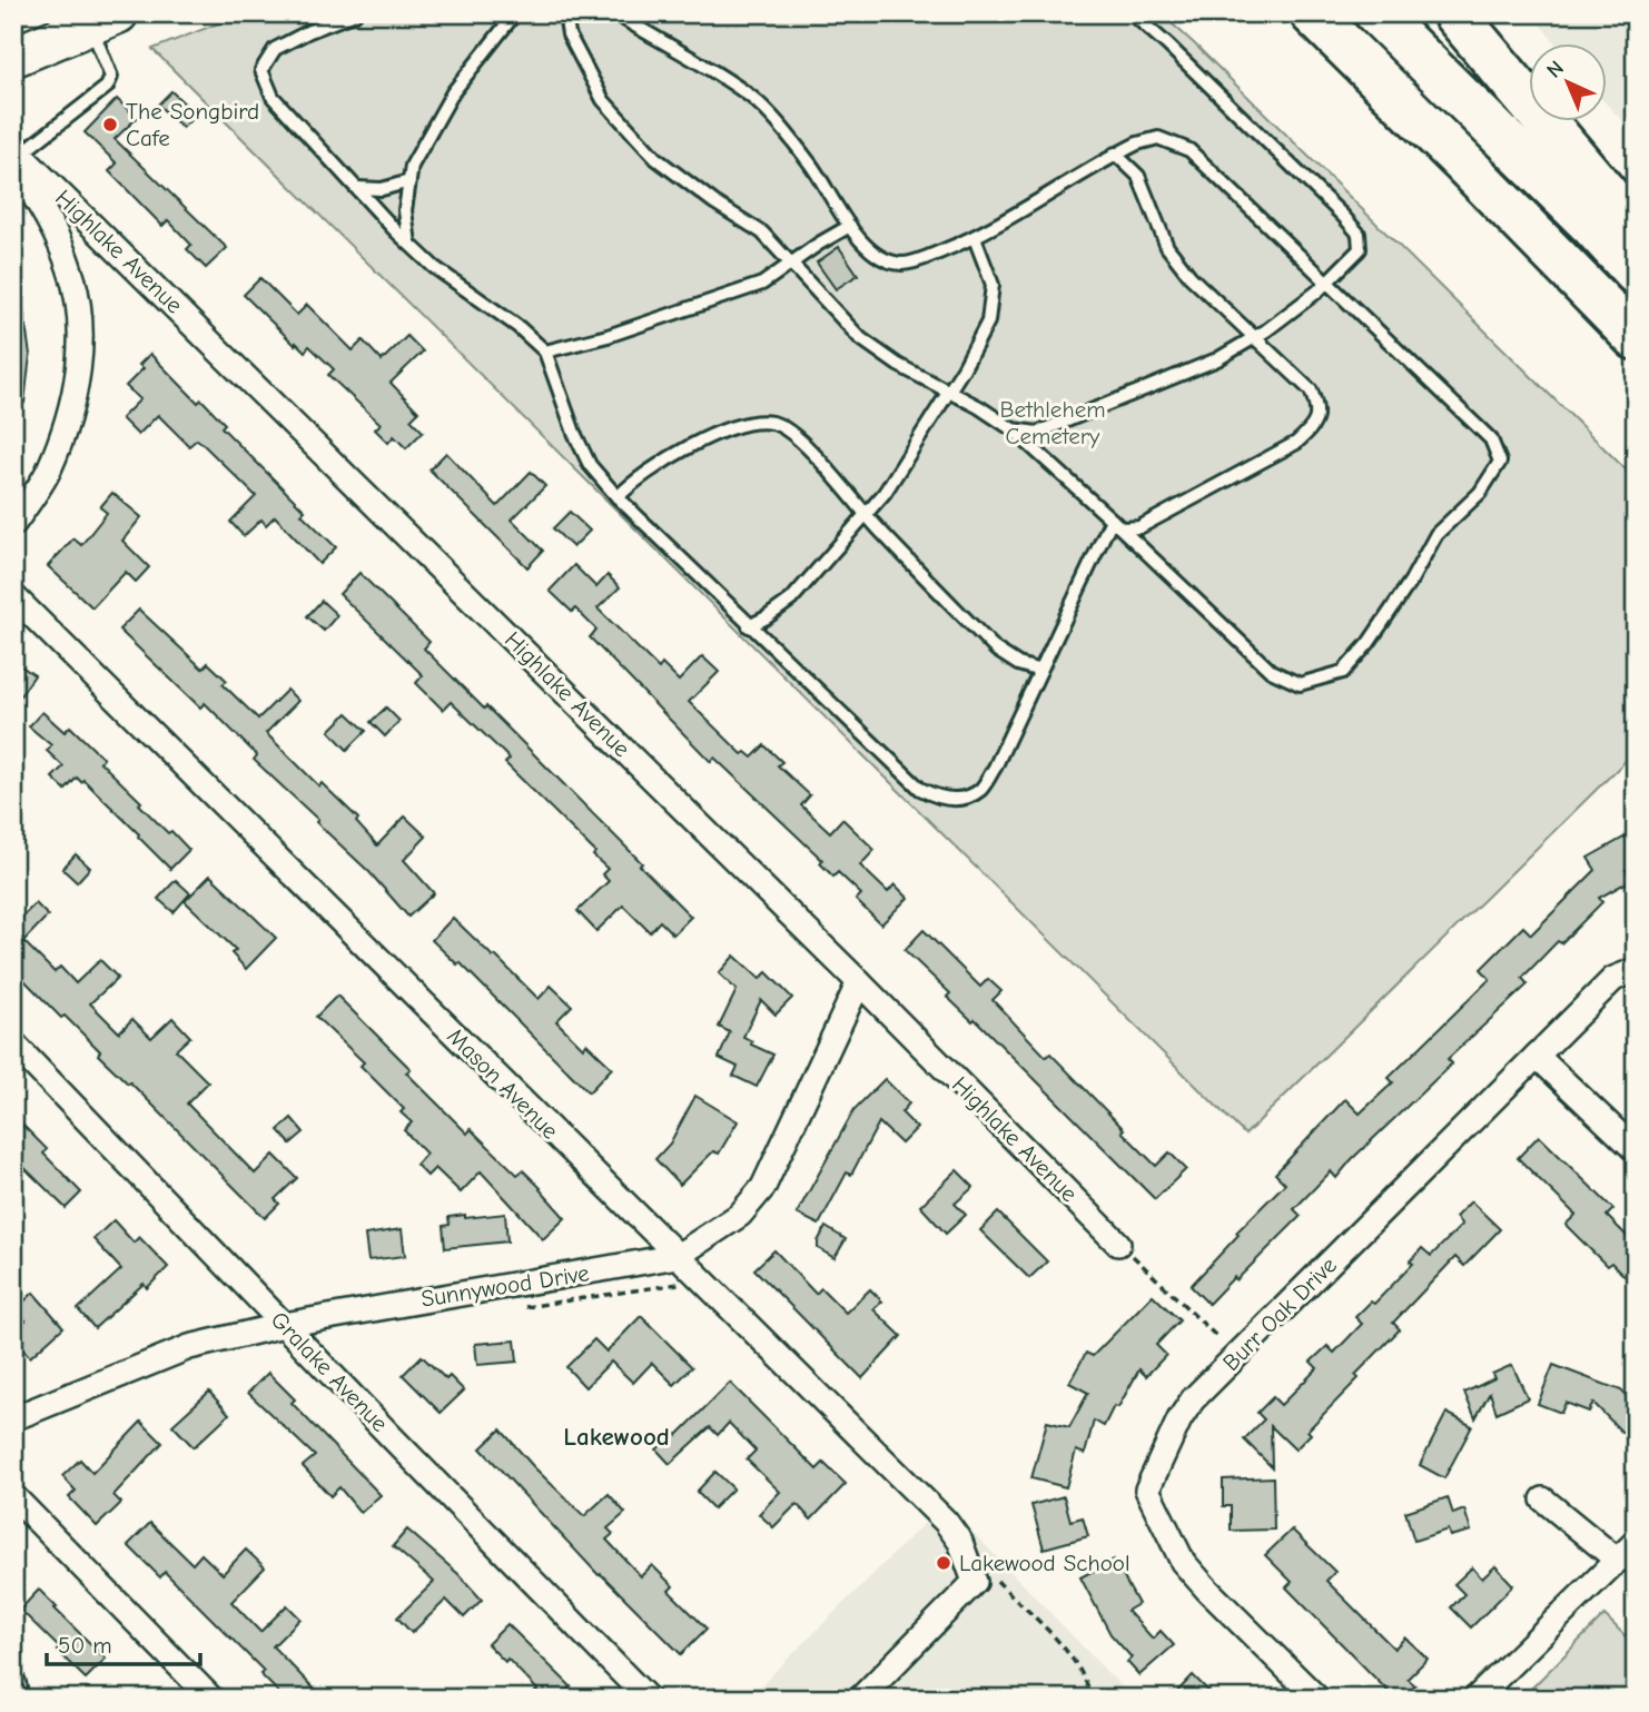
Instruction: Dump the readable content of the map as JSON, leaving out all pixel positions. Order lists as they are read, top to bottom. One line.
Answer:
{"streets":{"street":["Highlake Avenue","Mason Avenue","Sunnywood Drive","Burr Oak Drive","Gralake Avenue"]},"crossings":[["Highlake Avenue","Sunnywood Drive"],["Mason Avenue","Sunnywood Drive"],["Sunnywood Drive","Gralake Avenue"]],"districts":["Lakewood"],"parks":["Bethlehem Cemetery"],"places":["The Songbird Cafe","Lakewood School"],"scale_bar":"50 m","north":"top left"}
